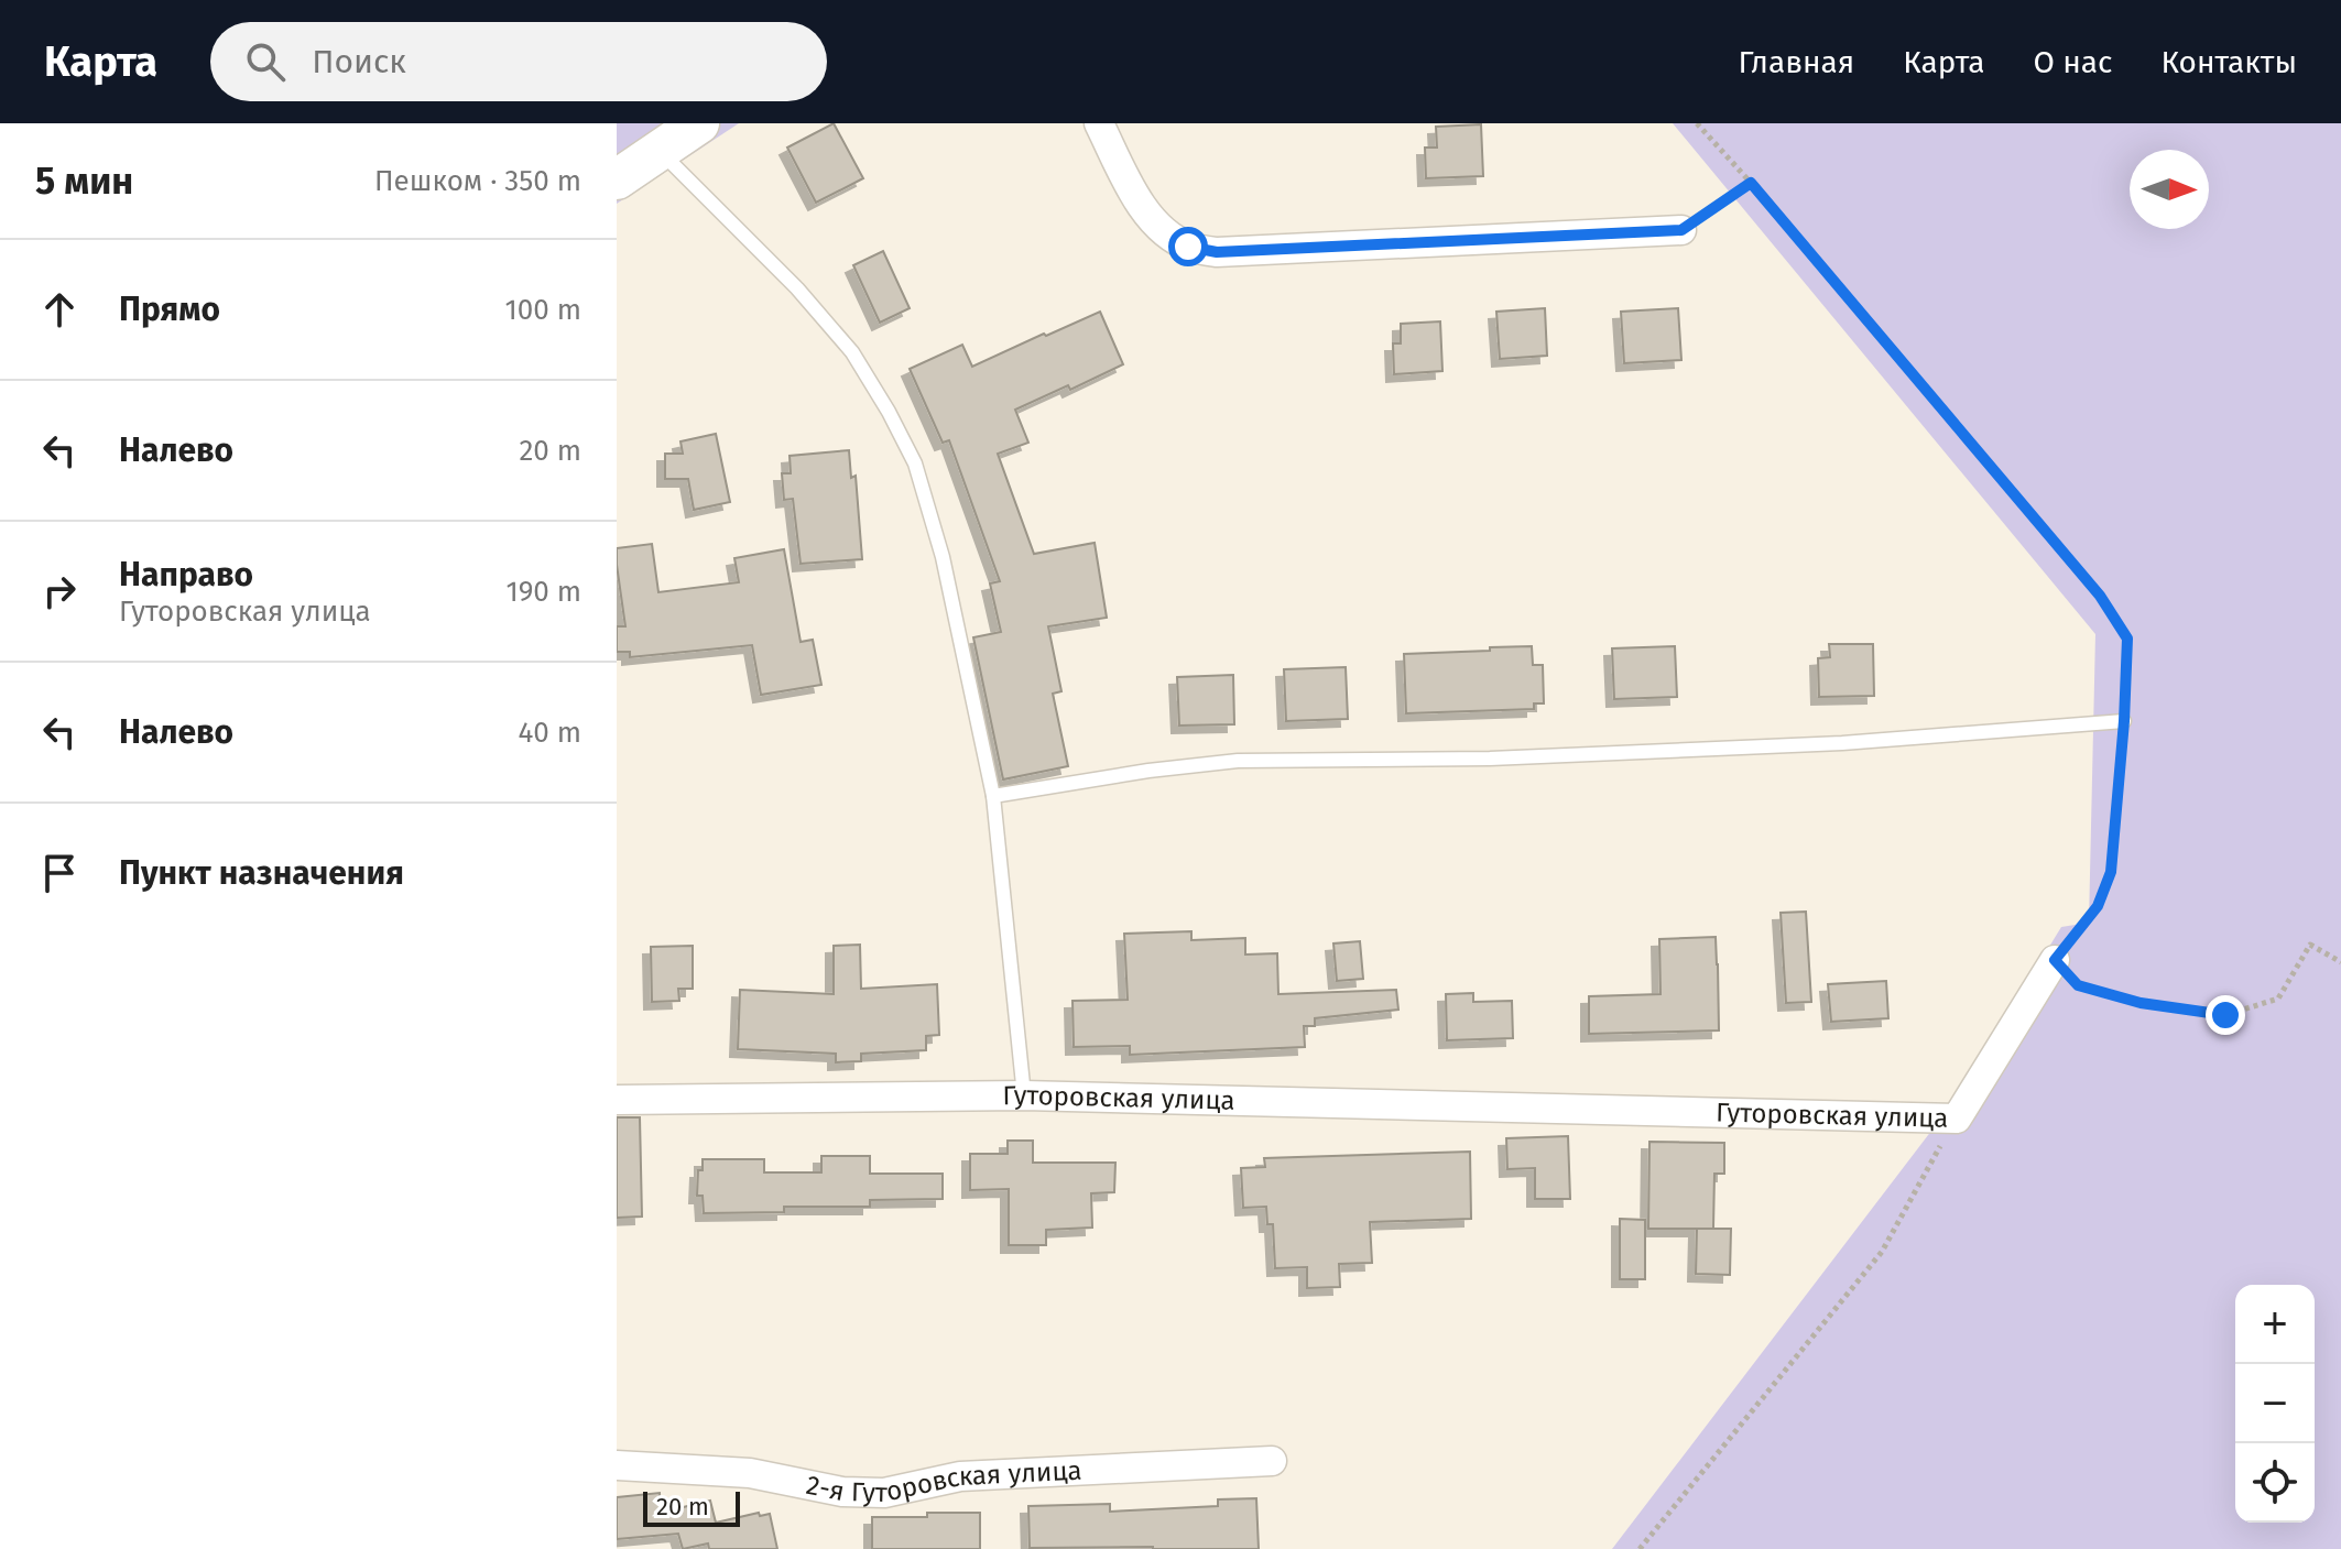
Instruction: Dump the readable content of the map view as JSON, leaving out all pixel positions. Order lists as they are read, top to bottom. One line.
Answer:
{"streets":{"street":["Гуторовская улица","2-я Гуторовская улица"]},"scale_bar":"20 m","north":"right","page":{"header":"Карта","search":"Поиск","nav":["Главная","Карта","О нас","Контакты"],"heading":["5 мин","Пешком · 350 m"],"list":[["Прямо","100 m"],["Налево","20 m"],["Направо","Гуторовская улица","190 m"],["Налево","40 m"],"Пункт назначения"],"map_buttons":["+","−"],"scale":"20 m"}}
